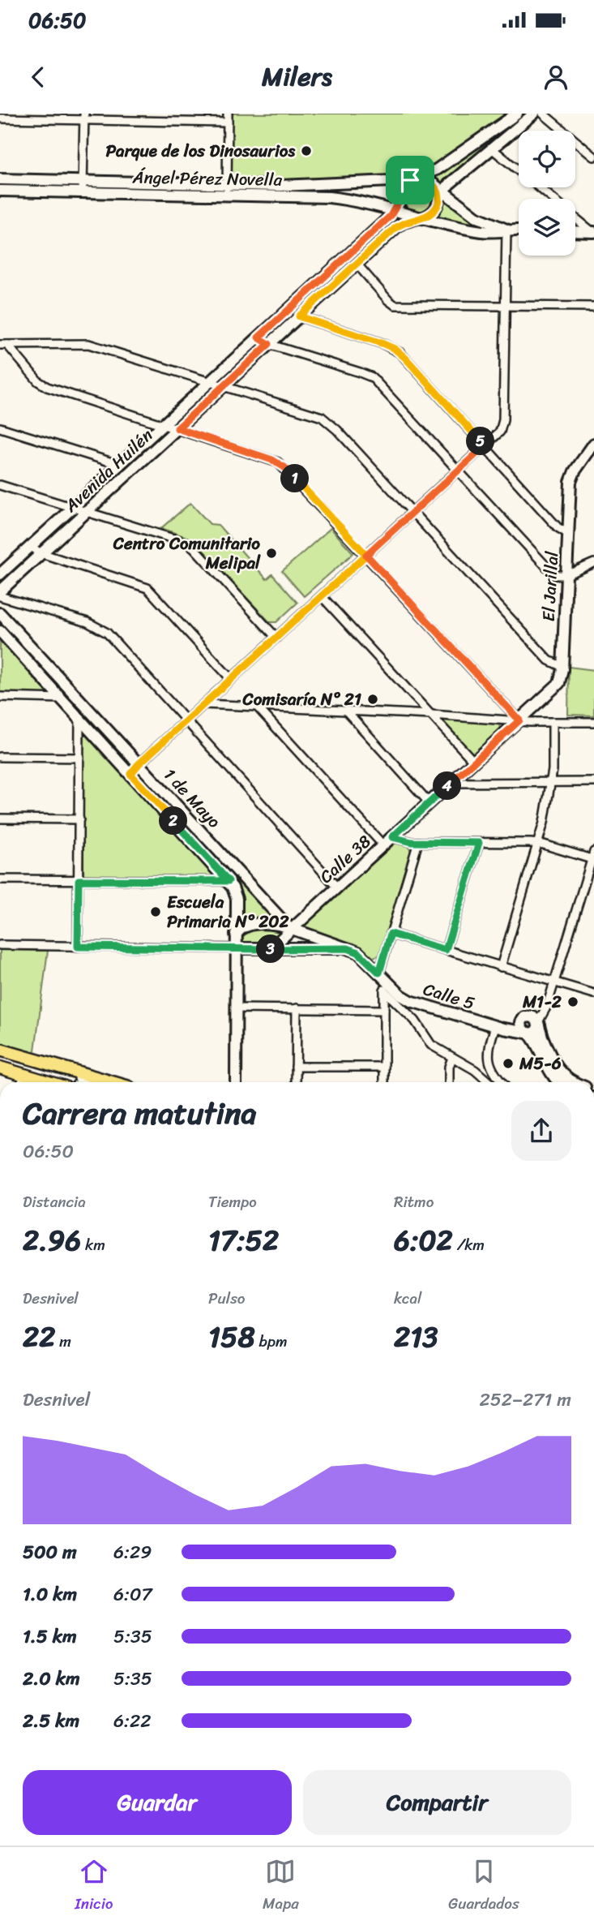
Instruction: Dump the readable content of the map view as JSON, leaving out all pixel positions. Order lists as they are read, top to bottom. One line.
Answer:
{"streets":{"main road":["Ángel Pérez Novella","Avenida Huilén","El Jarillal","1 de Mayo","Calle 38","Calle 5"]},"crossings":[["Ángel Pérez Novella","Avenida Huilén"],["El Jarillal","Calle 38"],["1 de Mayo","Calle 38"],["1 de Mayo","Calle 5"],["Calle 38","Calle 5"]],"places":["Parque de los Dinosaurios","Centro Comunitario Melipal","Comisaría N° 21","Escuela Primaria N° 202","M1-2","M5-6"],"page":{"status":"06:50","header":"Milers","pins":["5","1","4","2","3"],"heading":["Carrera matutina","06:50"],"stats":[["Distancia","2.96 km"],["Tiempo","17:52"],["Ritmo","6:02 /km"],["Desnivel","22 m"],["Pulso","158 bpm"],["kcal","213"]],"chart":["Desnivel","252–271 m"],"list":[{"name":"500 m","note":"6:29"},{"name":"1.0 km","note":"6:07"},{"name":"1.5 km","note":"5:35"},{"name":"2.0 km","note":"5:35"},{"name":"2.5 km","note":"6:22"}],"buttons":["Guardar","Compartir"],"tabs":["Inicio","Mapa","Guardados"]}}
